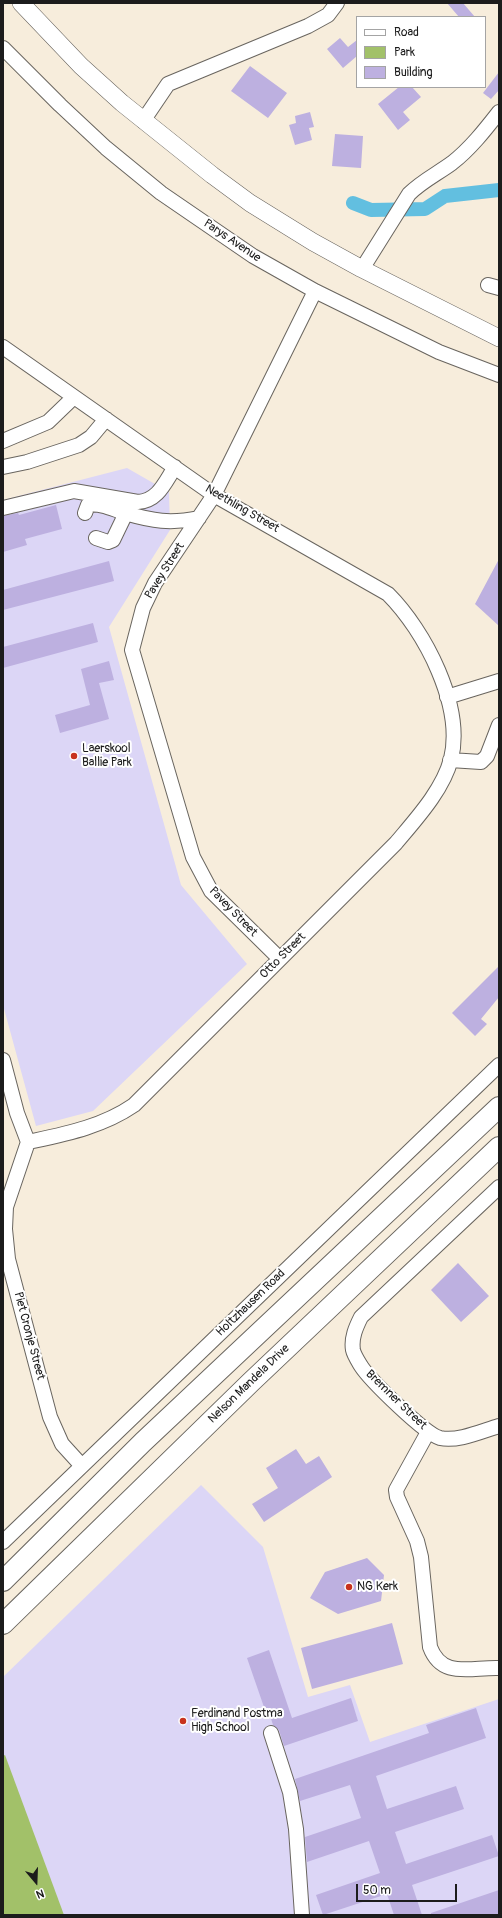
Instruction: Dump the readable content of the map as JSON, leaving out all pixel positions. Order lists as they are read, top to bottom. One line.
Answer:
{"streets":{"highway":["Nelson Mandela Drive"],"street":["Parys Avenue","Neethling Street","Pavey Street","Otto Street","Holtzhausen Road","Piet Cronje Street","Bremner Street"]},"crossings":[["Parys Avenue","Pavey Street"],["Neethling Street","Pavey Street"],["Neethling Street","Otto Street"],["Pavey Street","Otto Street"],["Otto Street","Piet Cronje Street"],["Holtzhausen Road","Piet Cronje Street"]],"places":["Laerskool Ballie Park","NG Kerk","Ferdinand Postma High School"],"legend":["Road","Park","Building"],"scale_bar":"50 m","north":"bottom"}
